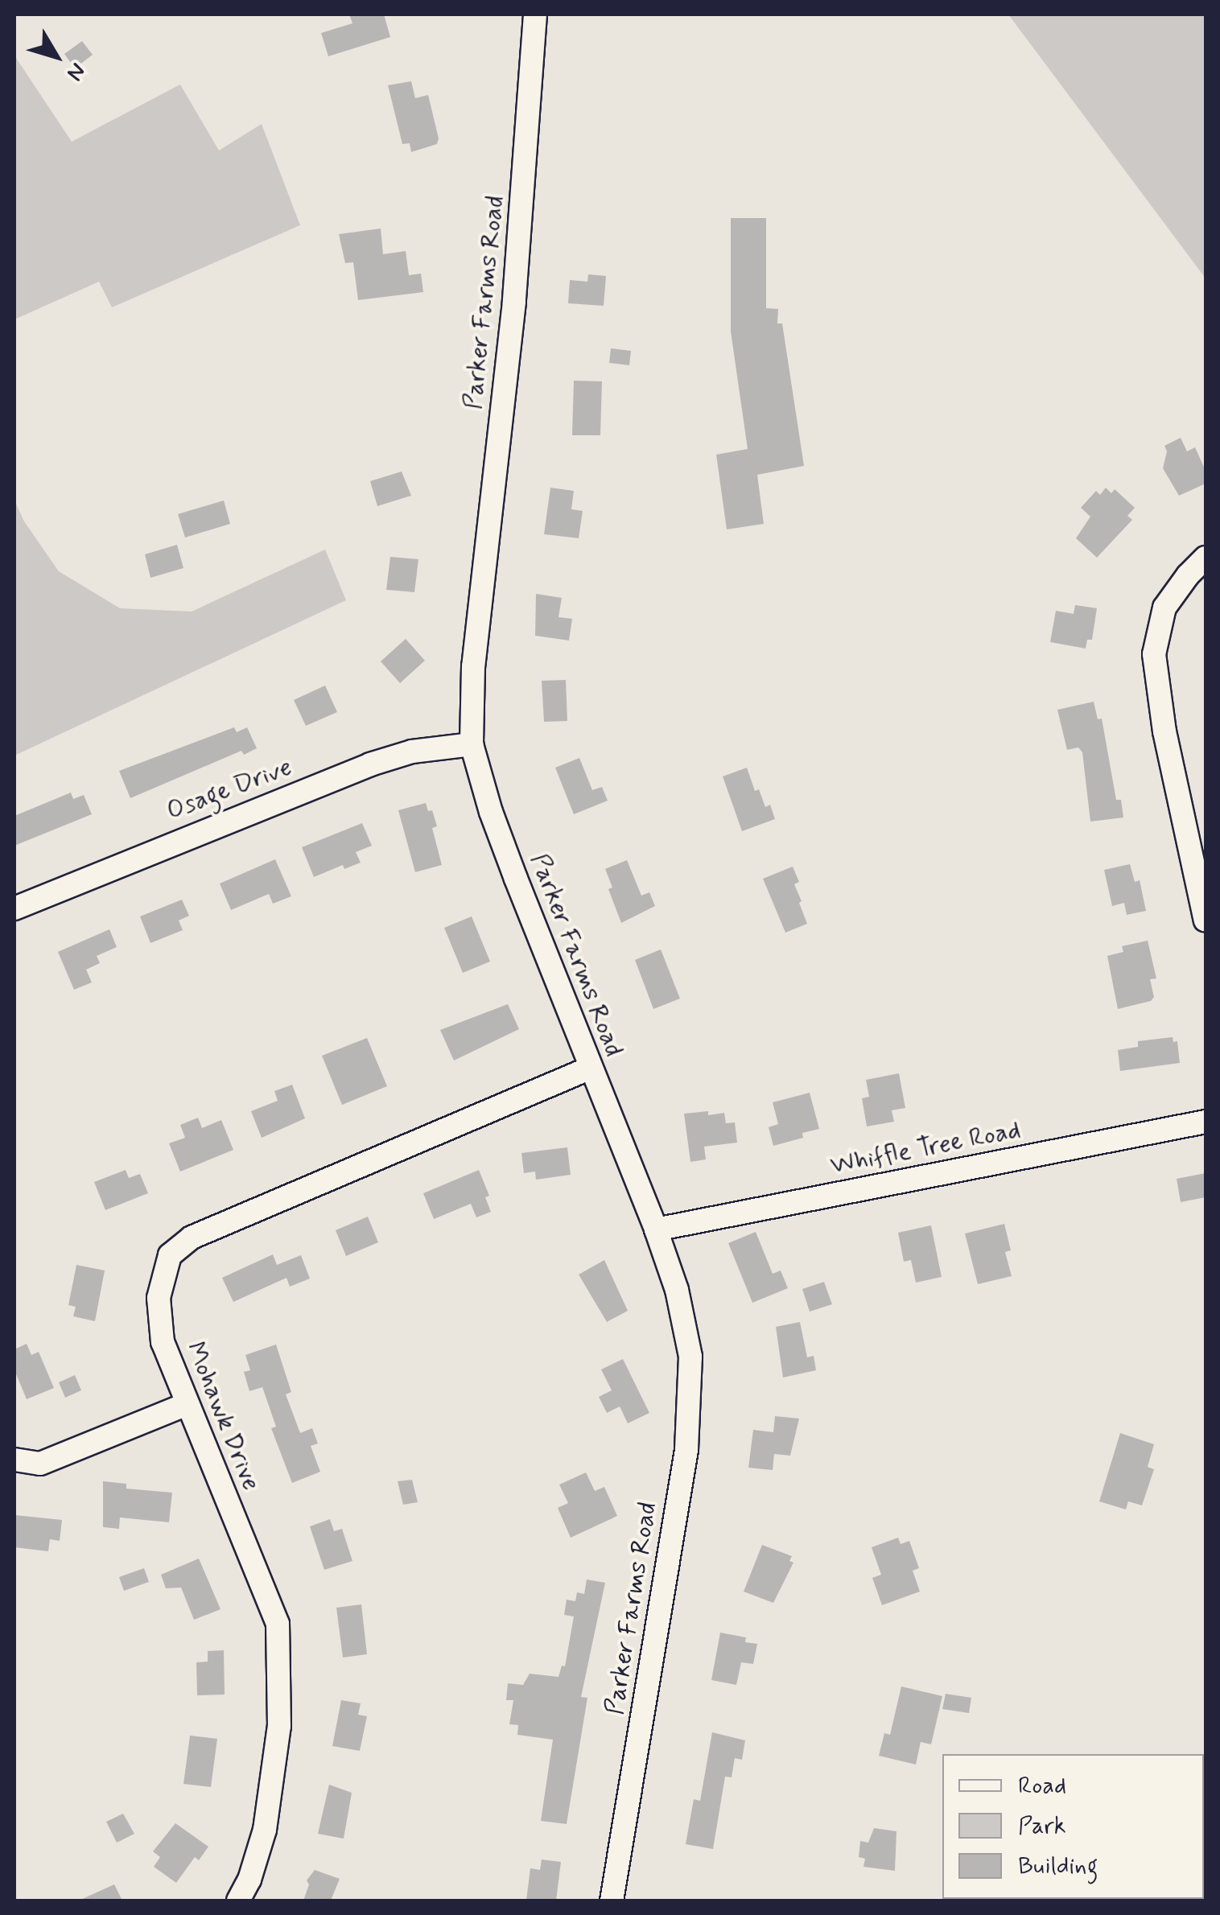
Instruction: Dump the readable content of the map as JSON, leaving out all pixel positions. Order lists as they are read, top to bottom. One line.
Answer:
{"streets":{"street":["Parker Farms Road","Osage Drive","Whiffle Tree Road","Mohawk Drive"]},"crossings":[["Parker Farms Road","Osage Drive"],["Parker Farms Road","Whiffle Tree Road"],["Parker Farms Road","Mohawk Drive"]],"legend":["Road","Park","Building"],"north":"bottom right"}
